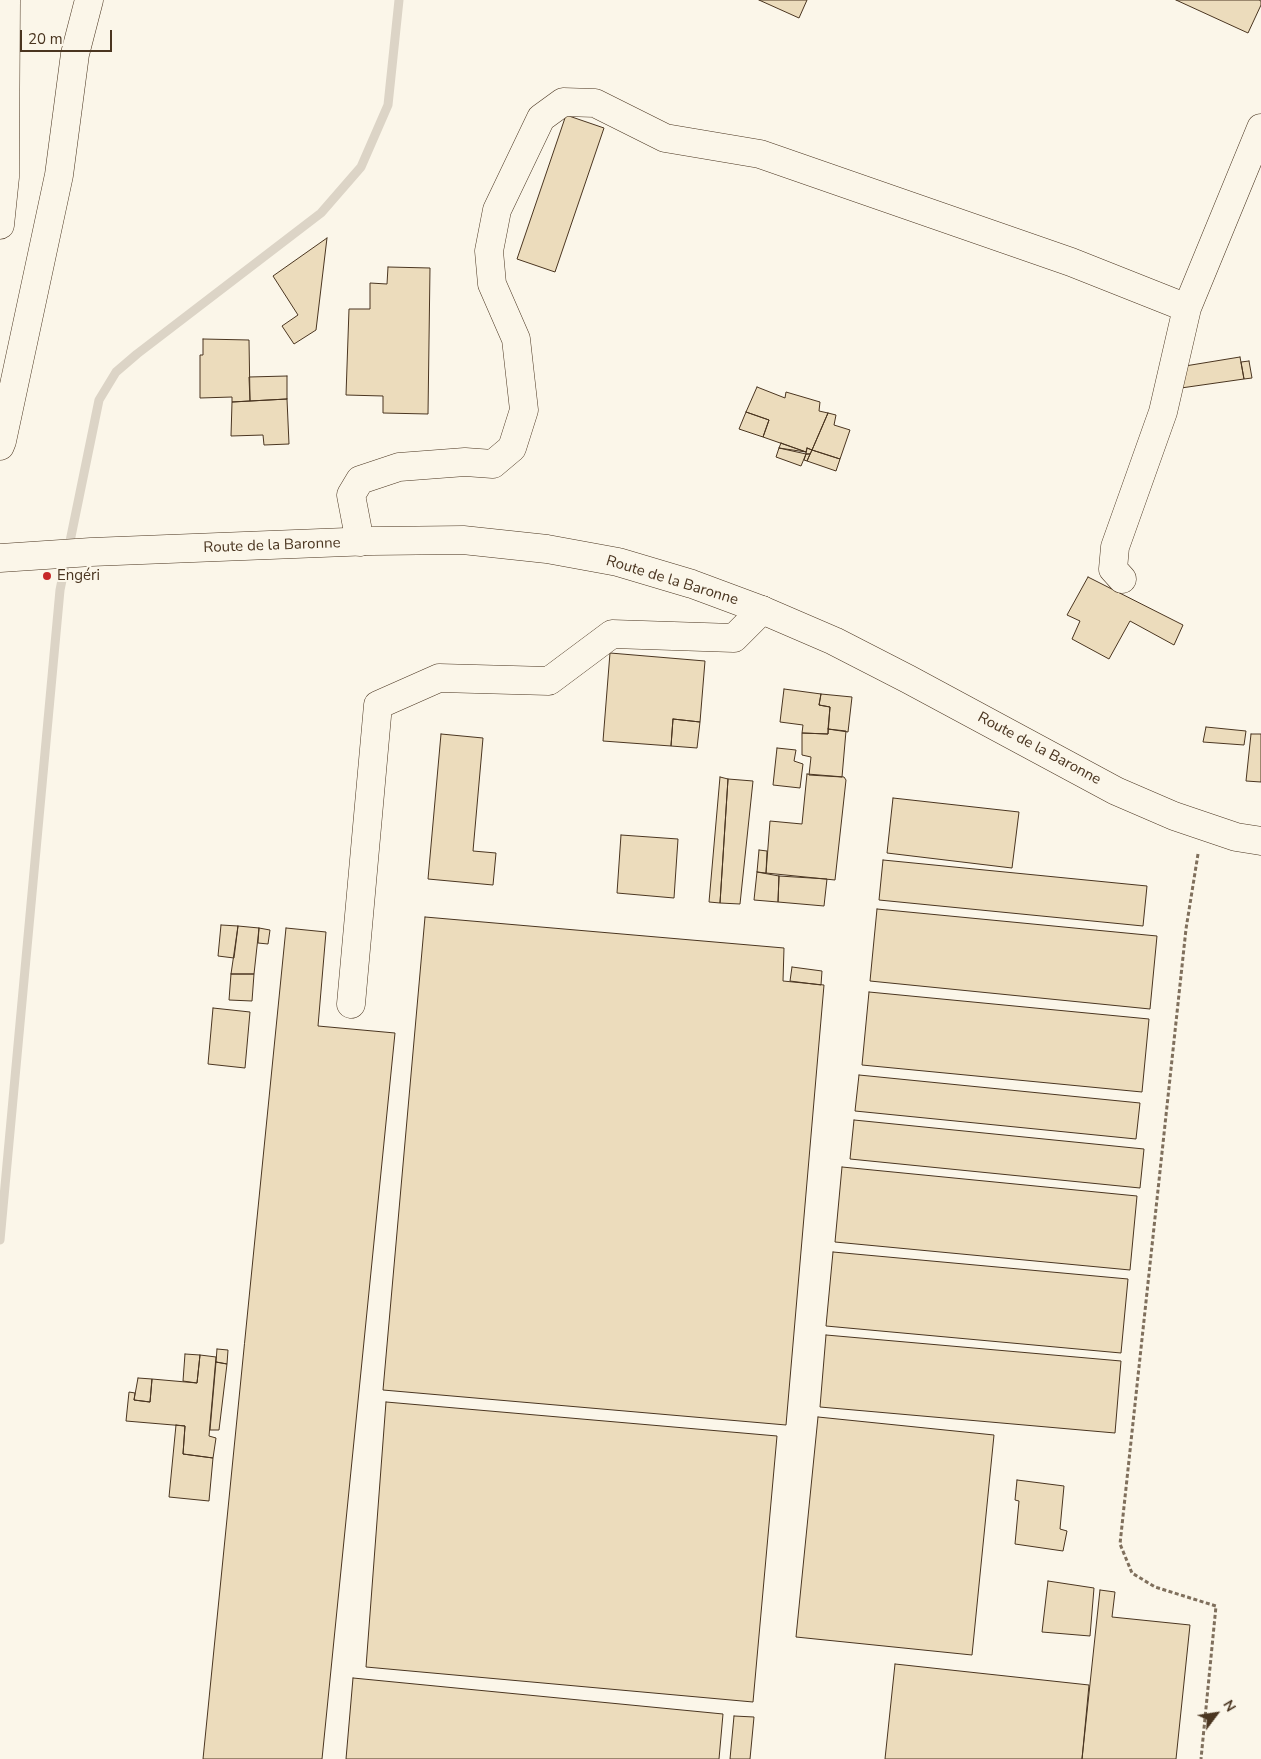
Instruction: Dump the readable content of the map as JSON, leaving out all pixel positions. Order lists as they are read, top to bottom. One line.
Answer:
{"streets":{"main road":["Route de la Baronne"]},"places":["Engéri"],"scale_bar":"20 m","north":"top right"}
